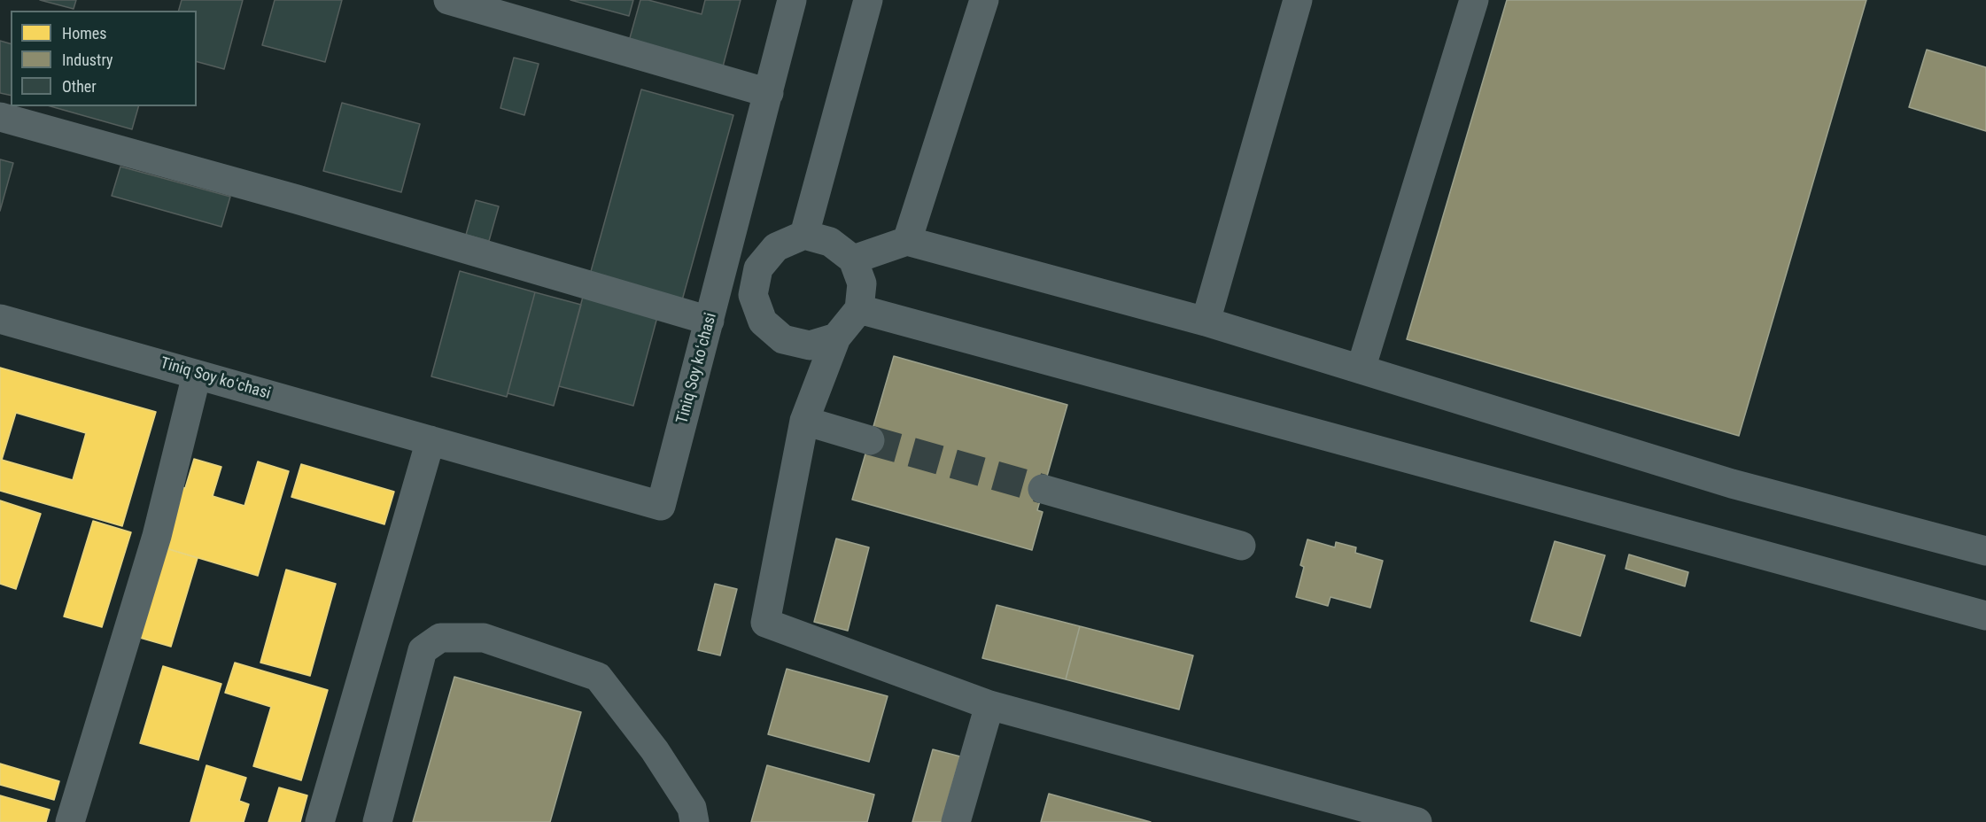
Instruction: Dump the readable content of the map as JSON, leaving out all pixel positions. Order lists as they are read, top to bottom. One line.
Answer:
{"streets":{"street":["Tiniq Soy koʻchasi"]},"legend":["Homes","Industry","Other"]}
